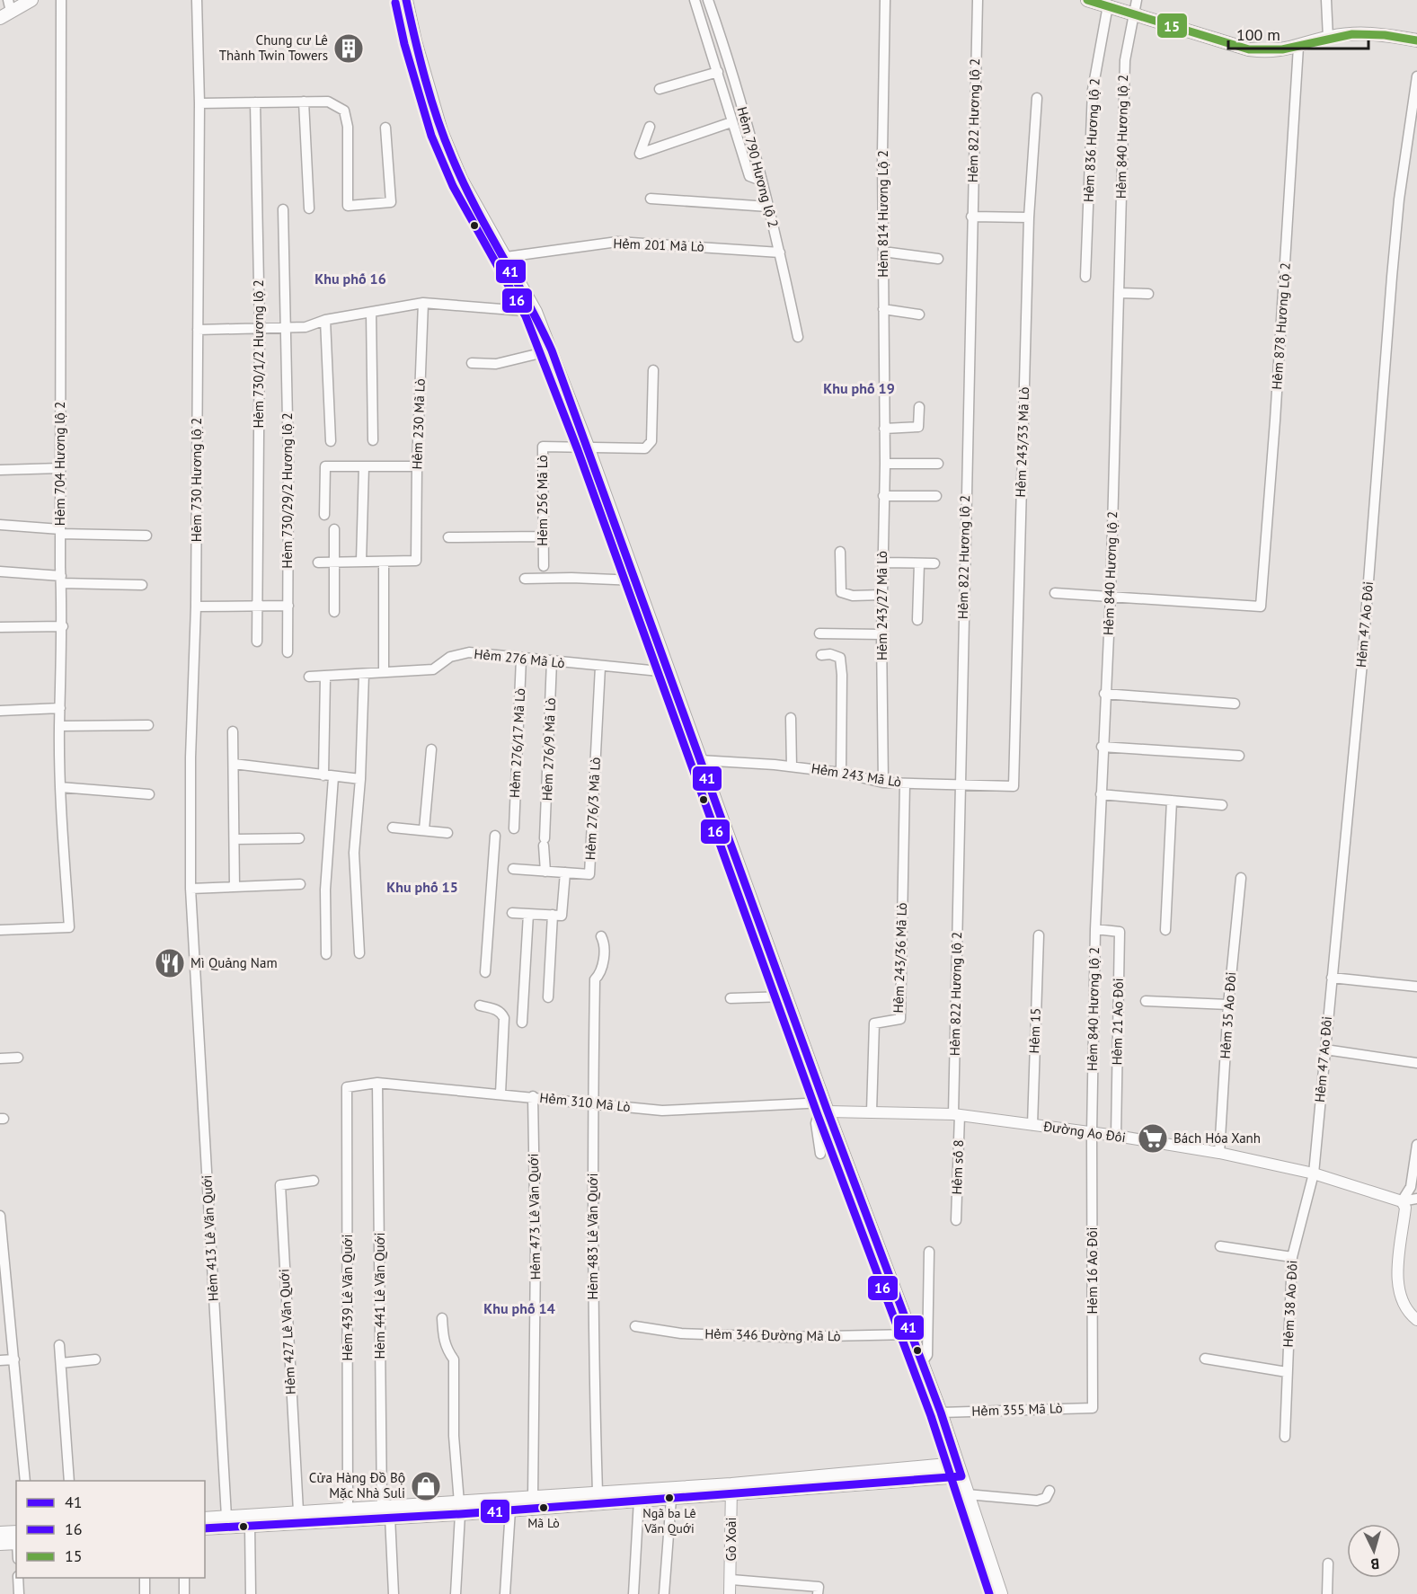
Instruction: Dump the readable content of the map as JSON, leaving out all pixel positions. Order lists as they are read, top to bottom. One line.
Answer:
{"streets":{"street":["Hẻm 822 Hương lộ 2","Hẻm 840 Hương lộ 2","Hẻm 836 Hương lộ 2","Hẻm 790 Hương lộ 2","Hẻm 814 Hương Lộ 2","Hẻm 201 Mã Lò","Hẻm 878 Hương Lộ 2","Hẻm 730/1/2 Hương lộ 2","Hẻm 230 Mã Lò","Hẻm 243/33 Mã Lò","Hẻm 704 Hương lộ 2","Hẻm 730 Hương lộ 2","Hẻm 730/29/2 Hương lộ 2","Hẻm 256 Mã Lò","Hẻm 243/27 Mã Lò","Hẻm 47 Ao Đôi","Hẻm 276 Mã Lò","Hẻm 276/17 Mã Lò","Hẻm 276/9 Mã Lò","Hẻm 243 Mã Lò","Hẻm 276/3 Mã Lò","Hẻm 243/36 Mã Lò","Hẻm 35 Ao Đôi","Hẻm 21 Ao Đôi","Hẻm 15","Hẻm 310 Mã Lò","Đường Ao Đôi","Hẻm số 8","Hẻm 473 Lê Văn Quới","Hẻm 483 Lê Văn Quới","Hẻm 413 Lê Văn Quới","Hẻm 16 Ao Đôi","Hẻm 441 Lê Văn Quới","Hẻm 439 Lê Văn Quới","Hẻm 38 Ao Đôi","Hẻm 427 Lê Văn Quới","Hẻm 346 Đường Mã Lò","Hẻm 355 Mã Lò","Gò Xoài"]},"crossings":[["Hẻm 822 Hương lộ 2","Hẻm 243 Mã Lò"],["Hẻm 822 Hương lộ 2","Đường Ao Đôi"],["Hẻm 822 Hương lộ 2","Hẻm số 8"],["Hẻm 840 Hương lộ 2","Hẻm 878 Hương Lộ 2"],["Hẻm 840 Hương lộ 2","Hẻm 21 Ao Đôi"],["Hẻm 840 Hương lộ 2","Đường Ao Đôi"],["Hẻm 840 Hương lộ 2","Hẻm 16 Ao Đôi"],["Hẻm 790 Hương lộ 2","Hẻm 201 Mã Lò"],["Hẻm 814 Hương Lộ 2","Hẻm 243/27 Mã Lò"],["Hẻm 243/33 Mã Lò","Hẻm 243 Mã Lò"],["Hẻm 730 Hương lộ 2","Hẻm 413 Lê Văn Quới"],["Hẻm 243/27 Mã Lò","Hẻm 243 Mã Lò"],["Hẻm 47 Ao Đôi","Đường Ao Đôi"],["Hẻm 47 Ao Đôi","Hẻm 38 Ao Đôi"],["Hẻm 276 Mã Lò","Hẻm 276/17 Mã Lò"],["Hẻm 276 Mã Lò","Hẻm 276/9 Mã Lò"],["Hẻm 276 Mã Lò","Hẻm 276/3 Mã Lò"],["Hẻm 276/9 Mã Lò","Hẻm 276/3 Mã Lò"],["Hẻm 243 Mã Lò","Hẻm 243/36 Mã Lò"],["Hẻm 243/36 Mã Lò","Đường Ao Đôi"],["Hẻm 35 Ao Đôi","Đường Ao Đôi"],["Hẻm 21 Ao Đôi","Đường Ao Đôi"],["Hẻm 15","Đường Ao Đôi"],["Hẻm 310 Mã Lò","Đường Ao Đôi"],["Hẻm 310 Mã Lò","Hẻm 473 Lê Văn Quới"],["Hẻm 310 Mã Lò","Hẻm 483 Lê Văn Quới"],["Hẻm 310 Mã Lò","Hẻm 441 Lê Văn Quới"],["Hẻm 310 Mã Lò","Hẻm 439 Lê Văn Quới"],["Đường Ao Đôi","Hẻm số 8"],["Đường Ao Đôi","Hẻm 16 Ao Đôi"],["Đường Ao Đôi","Hẻm 38 Ao Đôi"],["Hẻm 16 Ao Đôi","Hẻm 355 Mã Lò"]],"districts":["Khu phố 16","Khu phố 19","Khu phố 15","Khu phố 14"],"places":{"building":["Chung cư Lê Thành Twin Towers"],"restaurant":["Mì Quảng Nam"],"supermarket":["Bách Hóa Xanh"],"shop":["Cửa Hàng Đồ Bộ Mặc Nhà Suli"],"other":["Ngã ba Lê Văn Quới","Mã Lò"]},"lines":["transit line 41","transit line 15","transit line 16"],"legend":["41","16","15"],"scale_bar":"100 m","north":"bottom"}
